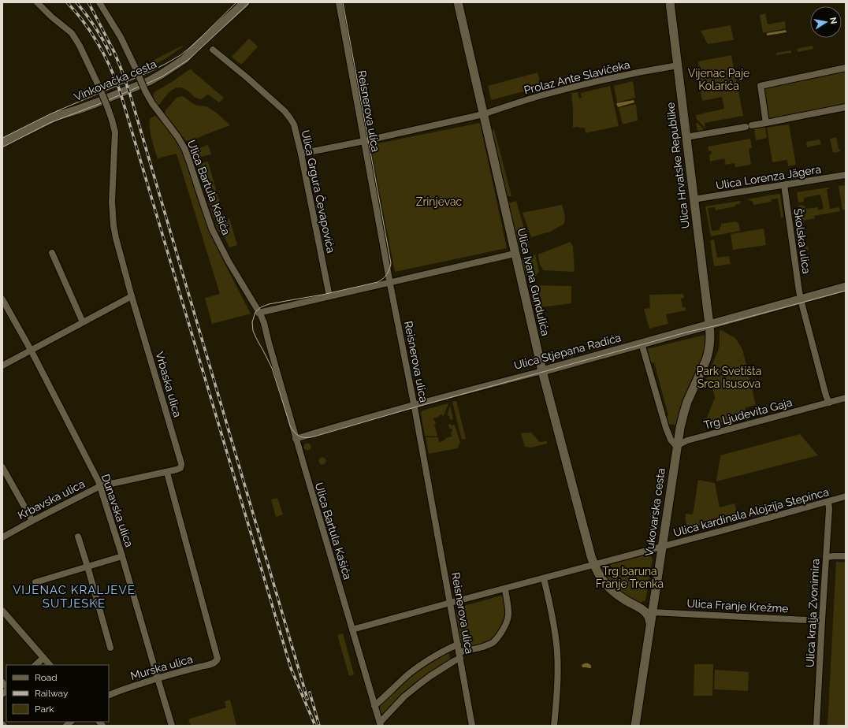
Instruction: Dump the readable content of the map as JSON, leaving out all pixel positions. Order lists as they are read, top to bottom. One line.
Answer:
{"streets":{"main road":["Vinkovačka cesta","Ulica Hrvatske Republike","Ulica Ivana Gundulića","Ulica Stjepana Radića","Vukovarska cesta"],"street":["Prolaz Ante Slavičeka","Reisnerova ulica","Ulica Lorenza Jägera","Ulica Bartula Kašića","Ulica Grgura Čevapovića","Školska ulica","Vrbaska ulica","Trg Ljudevita Gaja","Krbavska ulica","Dunavska ulica","Ulica kardinala Alojzija Stepinca","Ulica Franje Krežme","Ulica kralja Zvonimira","Murska ulica"]},"crossings":[["Prolaz Ante Slavičeka","Ulica Hrvatske Republike"],["Prolaz Ante Slavičeka","Ulica Ivana Gundulića"],["Reisnerova ulica","Ulica Stjepana Radića"],["Ulica Hrvatske Republike","Ulica Lorenza Jägera"],["Ulica Hrvatske Republike","Ulica Stjepana Radića"],["Ulica Hrvatske Republike","Vukovarska cesta"],["Ulica Lorenza Jägera","Školska ulica"],["Ulica Bartula Kašića","Ulica Stjepana Radića"],["Školska ulica","Ulica Stjepana Radića"],["Ulica Ivana Gundulića","Ulica Stjepana Radića"],["Ulica Ivana Gundulića","Vukovarska cesta"],["Ulica Ivana Gundulića","Ulica kardinala Alojzija Stepinca"],["Ulica Stjepana Radića","Vukovarska cesta"],["Vrbaska ulica","Krbavska ulica"],["Vrbaska ulica","Murska ulica"],["Trg Ljudevita Gaja","Vukovarska cesta"],["Krbavska ulica","Dunavska ulica"],["Krbavska ulica","Murska ulica"],["Dunavska ulica","Murska ulica"],["Vukovarska cesta","Ulica kardinala Alojzija Stepinca"],["Vukovarska cesta","Ulica Franje Krežme"],["Ulica kardinala Alojzija Stepinca","Ulica kralja Zvonimira"],["Ulica Franje Krežme","Ulica kralja Zvonimira"]],"districts":["VIJENAC KRALJEVE SUTJESKE"],"parks":["Vijenac Paje Kolarića","Zrinjevac","Park Svetišta Srca Isusova","Trg baruna Franje Trenka"],"legend":["Road","Railway","Park"],"north":"right"}
